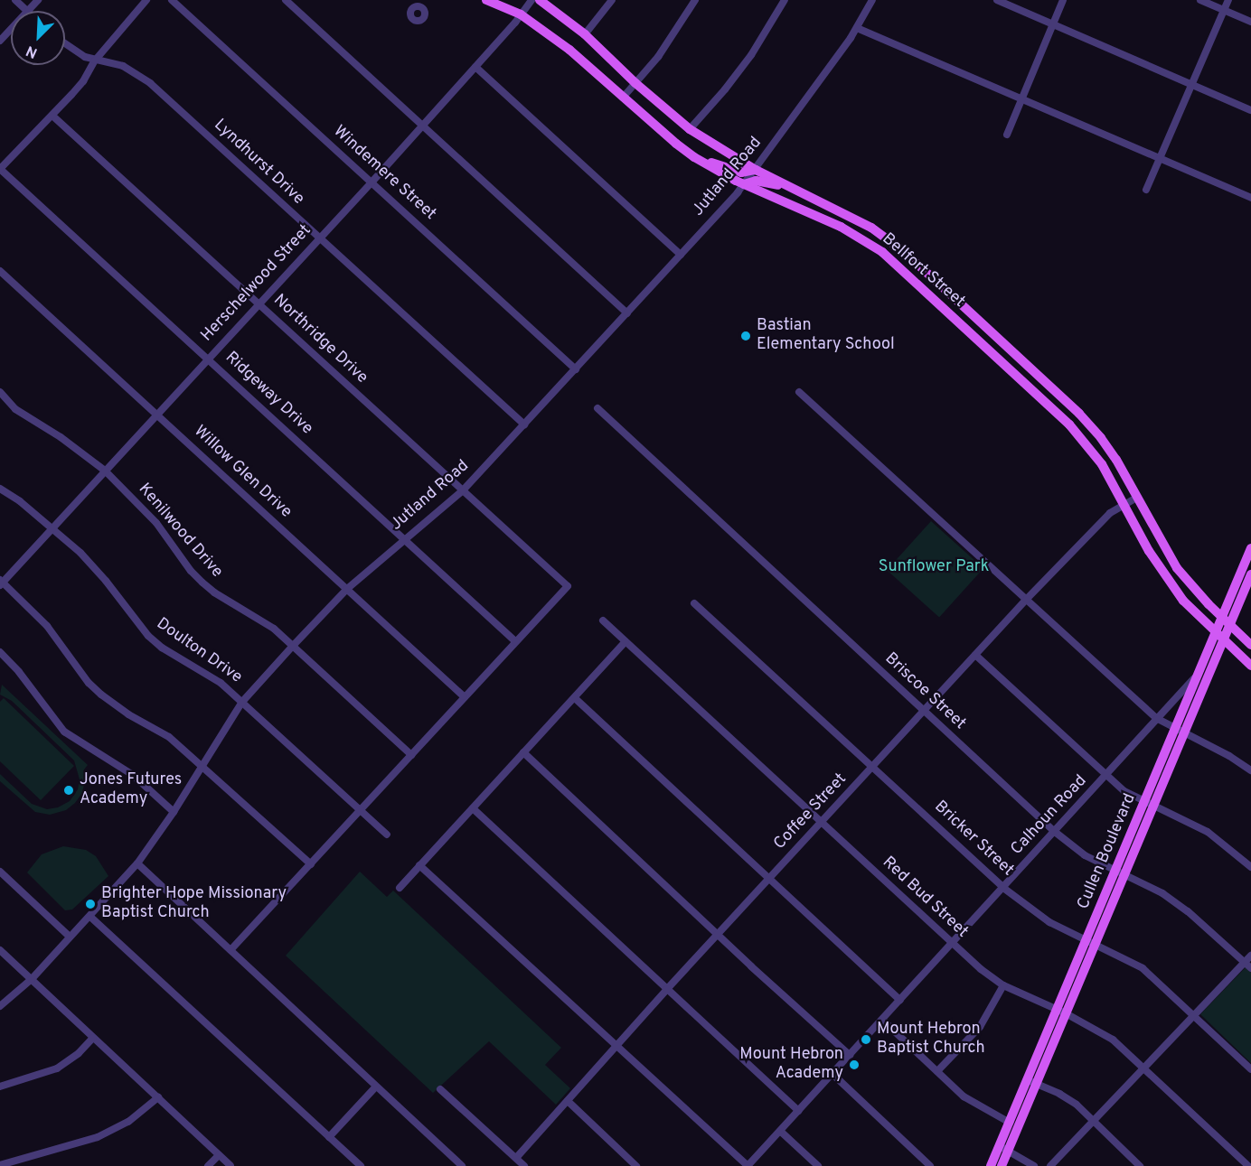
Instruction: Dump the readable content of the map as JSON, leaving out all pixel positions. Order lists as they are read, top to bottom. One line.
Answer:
{"streets":{"main road":["Bellfort Street","Cullen Boulevard"],"street":["Lyndhurst Drive","Windemere Street","Jutland Road","Herschelwood Street","Northridge Drive","Ridgeway Drive","Willow Glen Drive","Kenilwood Drive","Doulton Drive","Briscoe Street","Coffee Street","Calhoun Road","Bricker Street","Red Bud Street"]},"crossings":[["Lyndhurst Drive","Jutland Road"],["Lyndhurst Drive","Herschelwood Street"],["Windemere Street","Jutland Road"],["Windemere Street","Herschelwood Street"],["Jutland Road","Bellfort Street"],["Jutland Road","Northridge Drive"],["Jutland Road","Ridgeway Drive"],["Jutland Road","Willow Glen Drive"],["Jutland Road","Kenilwood Drive"],["Jutland Road","Doulton Drive"],["Bellfort Street","Herschelwood Street"],["Bellfort Street","Coffee Street"],["Bellfort Street","Cullen Boulevard"],["Herschelwood Street","Northridge Drive"],["Herschelwood Street","Ridgeway Drive"],["Herschelwood Street","Willow Glen Drive"],["Herschelwood Street","Kenilwood Drive"],["Herschelwood Street","Doulton Drive"],["Northridge Drive","Ridgeway Drive"],["Briscoe Street","Coffee Street"],["Briscoe Street","Calhoun Road"],["Briscoe Street","Cullen Boulevard"],["Coffee Street","Bricker Street"],["Coffee Street","Red Bud Street"],["Calhoun Road","Bricker Street"],["Calhoun Road","Cullen Boulevard"],["Calhoun Road","Red Bud Street"],["Bricker Street","Cullen Boulevard"],["Cullen Boulevard","Red Bud Street"]],"parks":["Sunflower Park"],"places":["Bastian Elementary School","Jones Futures Academy","Brighter Hope Missionary Baptist Church","Mount Hebron Baptist Church","Mount Hebron Academy"],"north":"bottom left"}
